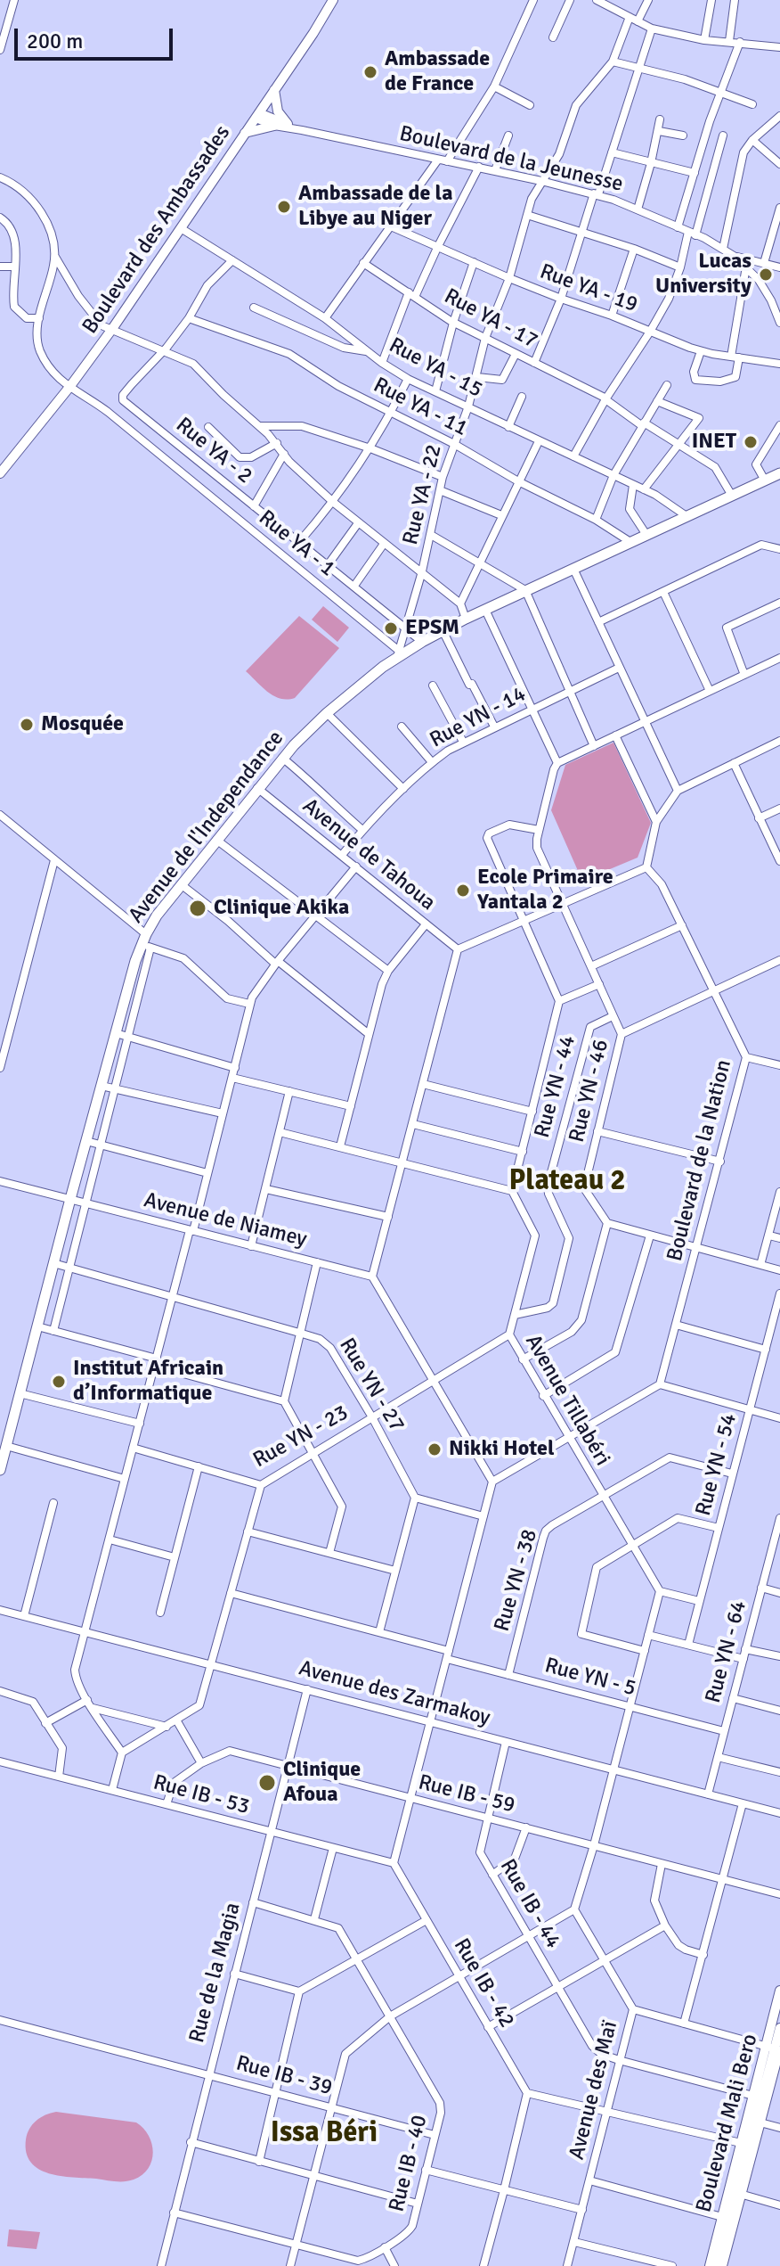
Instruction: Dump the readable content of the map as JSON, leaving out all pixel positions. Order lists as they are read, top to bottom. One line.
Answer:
{"streets":{"highway":["Avenue de l'Independance"],"main road":["Boulevard des Ambassades","Boulevard Mali Bero"],"street":["Boulevard de la Jeunesse","Rue YA - 19","Rue YA - 17","Rue YA - 15","Rue YA - 11","Rue YA - 2","Rue YA - 22","Rue YA - 1","Rue YN - 14","Avenue de Tahoua","Rue YN - 44","Rue YN - 46","Boulevard de la Nation","Avenue de Niamey","Rue YN - 27","Avenue Tillabéri","Rue YN - 23","Rue YN - 54","Rue YN - 38","Rue YN - 64","Rue YN - 5","Avenue des Zarmakoy","Rue IB - 59","Rue IB - 53","Rue IB - 44","Rue de la Magia","Rue IB - 42","Rue IB - 39","Avenue des Maï","Rue IB - 40"]},"crossings":[["Boulevard de la Jeunesse","Boulevard des Ambassades"],["Boulevard de la Jeunesse","Rue YA - 22"],["Boulevard des Ambassades","Rue YA - 15"],["Boulevard des Ambassades","Rue YA - 1"],["Rue YA - 19","Rue YA - 22"],["Rue YA - 17","Rue YA - 22"],["Rue YA - 17","Avenue de l'Independance"],["Rue YA - 15","Rue YA - 2"],["Rue YA - 15","Rue YA - 22"],["Rue YA - 15","Avenue de l'Independance"],["Rue YA - 11","Rue YA - 2"],["Rue YA - 11","Rue YA - 22"],["Rue YA - 11","Avenue de l'Independance"],["Rue YA - 2","Rue YA - 22"],["Rue YA - 2","Avenue de l'Independance"],["Rue YA - 22","Rue YA - 1"],["Rue YA - 22","Avenue de l'Independance"],["Rue YA - 1","Avenue de l'Independance"],["Rue YN - 14","Avenue de Tahoua"],["Avenue de l'Independance","Avenue de Tahoua"],["Avenue de l'Independance","Avenue de Niamey"],["Avenue de l'Independance","Rue YN - 27"],["Rue YN - 44","Rue YN - 46"],["Rue YN - 27","Rue YN - 23"],["Avenue Tillabéri","Rue YN - 23"],["Avenue Tillabéri","Rue YN - 38"],["Rue YN - 54","Rue YN - 38"],["Rue YN - 38","Rue YN - 5"],["Rue YN - 64","Rue YN - 5"],["Rue YN - 64","Avenue des Zarmakoy"],["Avenue des Zarmakoy","Rue IB - 44"],["Avenue des Zarmakoy","Rue de la Magia"],["Rue IB - 59","Rue IB - 53"],["Rue IB - 59","Rue IB - 44"],["Rue IB - 59","Rue de la Magia"],["Rue IB - 53","Rue de la Magia"],["Rue IB - 53","Rue IB - 42"],["Rue IB - 44","Avenue des Maï"],["Rue IB - 44","Boulevard Mali Bero"],["Rue de la Magia","Rue IB - 39"],["Rue de la Magia","Rue IB - 40"],["Rue IB - 39","Rue IB - 40"]],"districts":["Plateau 2","Issa Béri"],"places":["Ambassade de France","Ambassade de la Libye au Niger","Lucas University","INET","EPSM","Mosquée","Ecole Primaire Yantala 2","Clinique Akika","Institut Africain d’Informatique","Nikki Hotel","Clinique Afoua"],"scale_bar":"200 m"}
